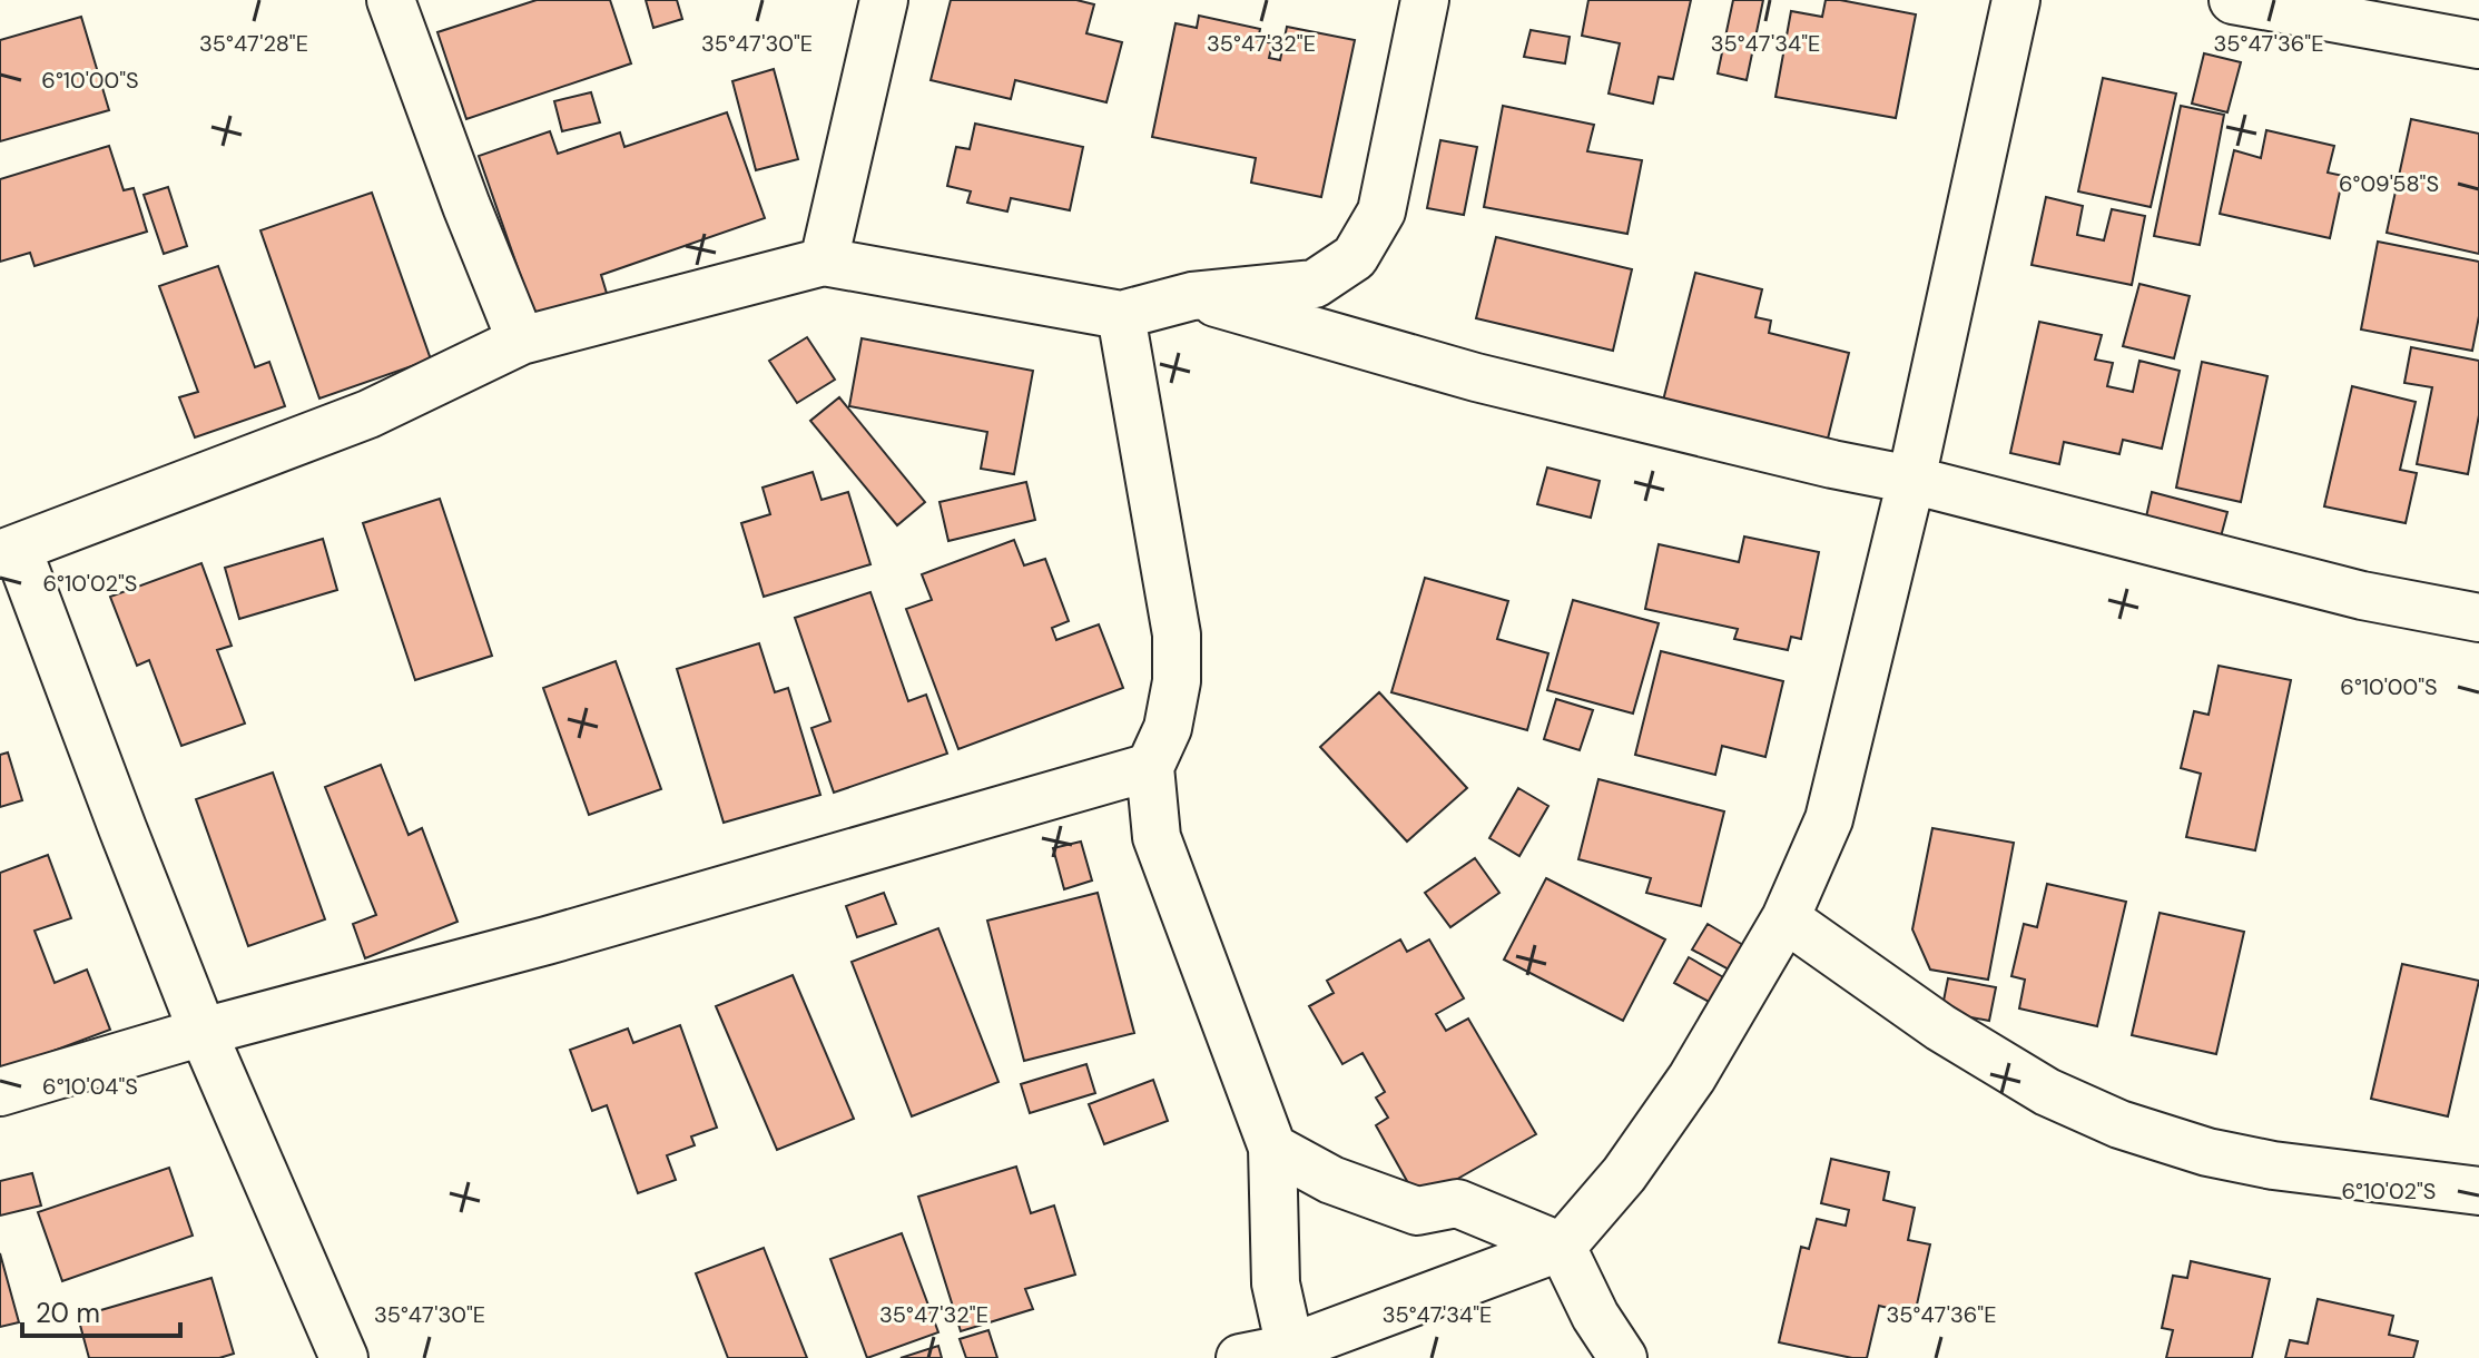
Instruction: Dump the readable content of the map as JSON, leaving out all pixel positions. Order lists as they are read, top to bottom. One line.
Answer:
{"scale_bar":"20 m","coordinates":["35°47'28\"E","35°47'30\"E","35°47'32\"E","35°47'34\"E","35°47'36\"E","6°10'00\"S","6°09'58\"S","6°10'02\"S","6°10'04\"S"]}
